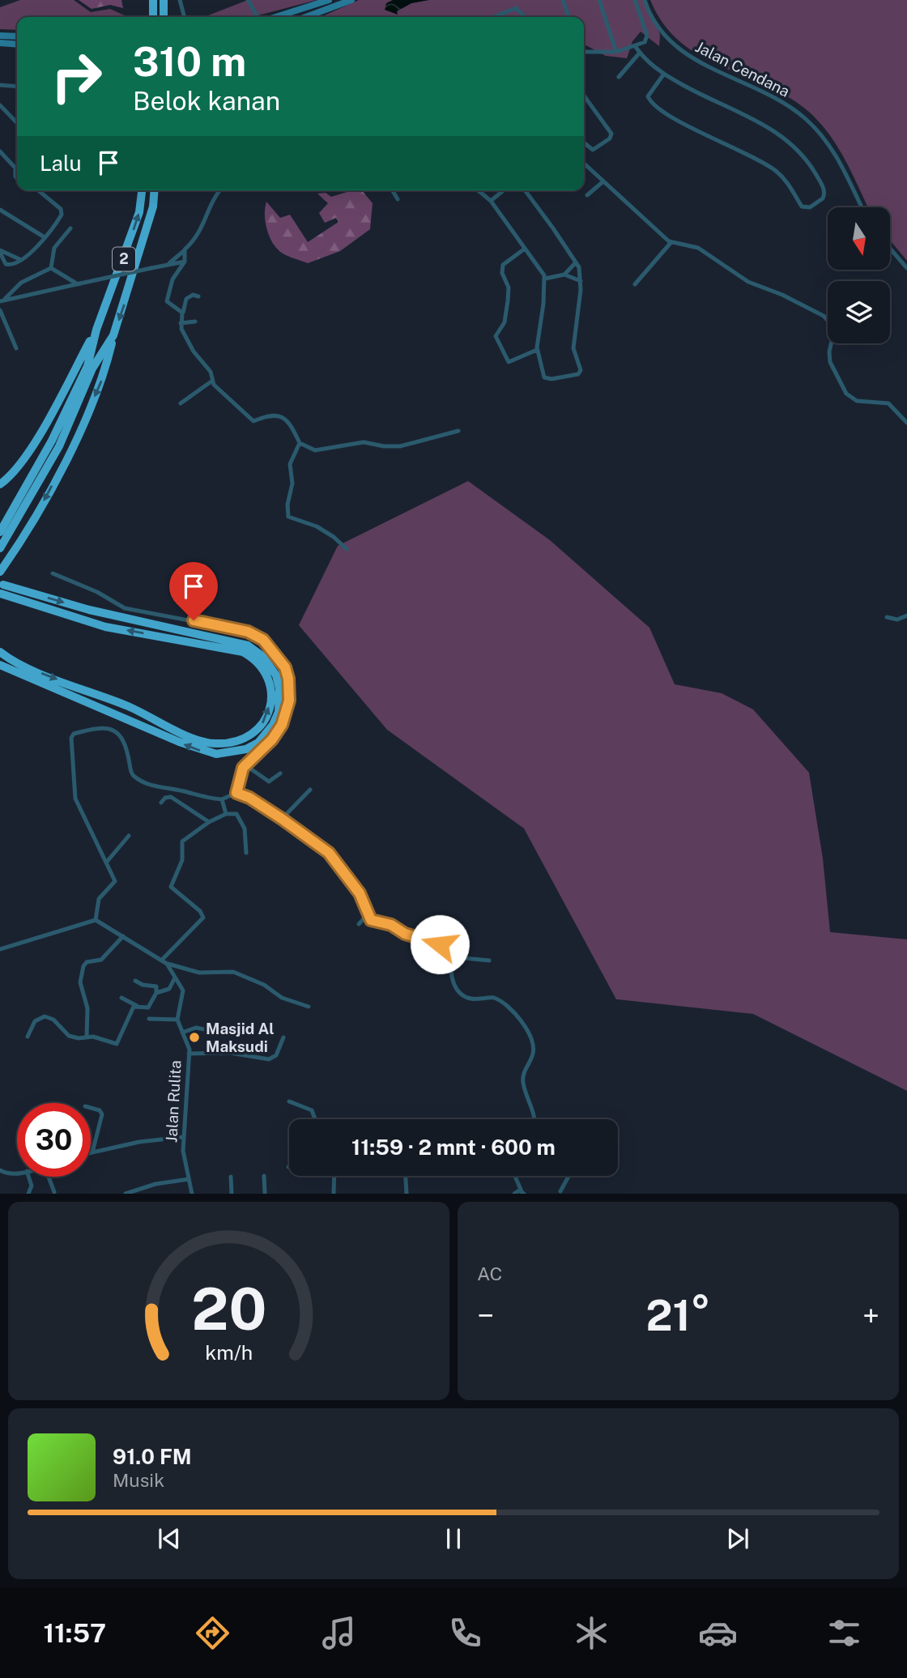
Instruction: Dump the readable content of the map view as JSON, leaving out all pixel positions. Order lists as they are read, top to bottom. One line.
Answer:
{"streets":{"highway":["2"],"street":["Jalan Cendana","Jalan Rulita"]},"places":["Masjid Al Maksudi"],"north":"bottom","page":{"turn":["310 m","Belok kanan"],"then":"Lalu","limit":"30","trip":"11:59 · 2 mnt · 600 m","tile":"AC","heat":["−","21°","+"],"song":["91.0 FM","Musik"],"tabs":"11:57","gauge":["20","km/h"]}}
